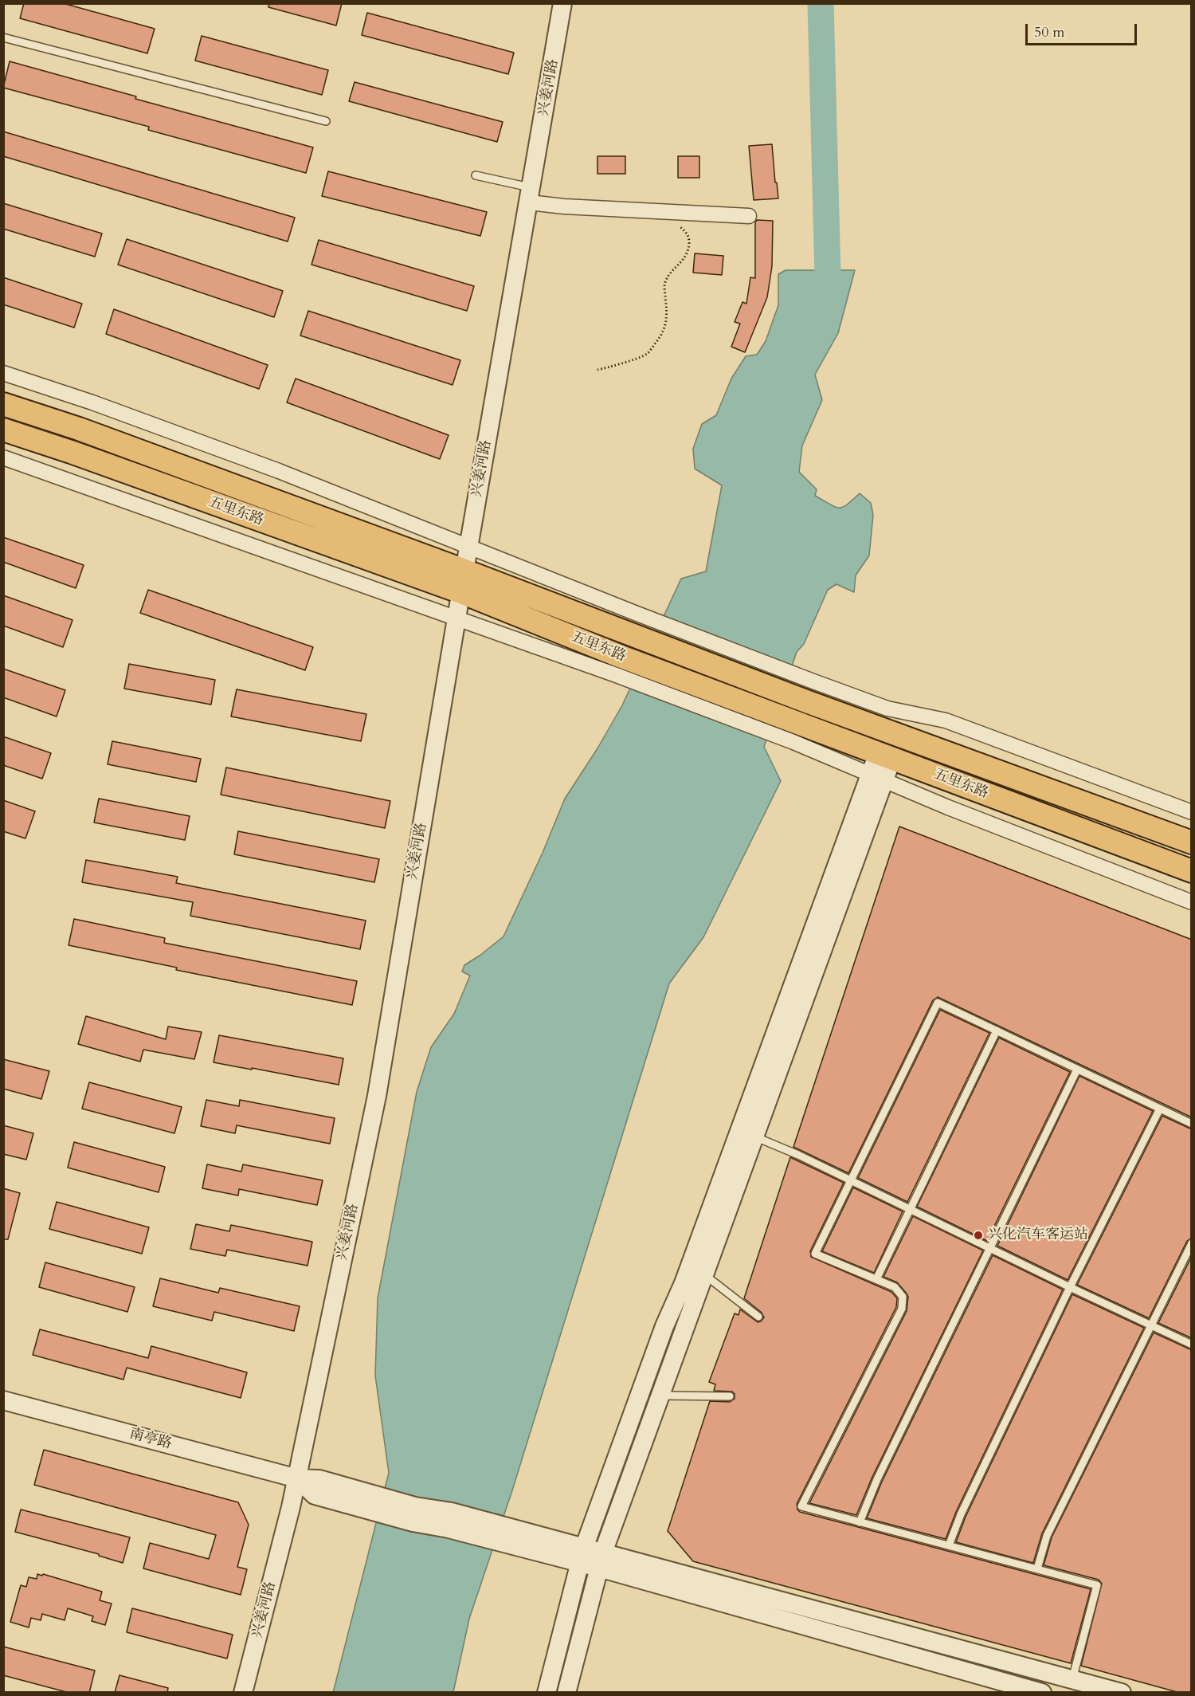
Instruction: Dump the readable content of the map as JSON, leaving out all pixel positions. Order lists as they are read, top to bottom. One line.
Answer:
{"streets":{"main road":["五里东路"],"street":["兴姜河路","南亭路"]},"crossings":[["兴姜河路","五里东路"],["兴姜河路","南亭路"]],"places":["兴化汽车客运站"],"scale_bar":"50 m"}
